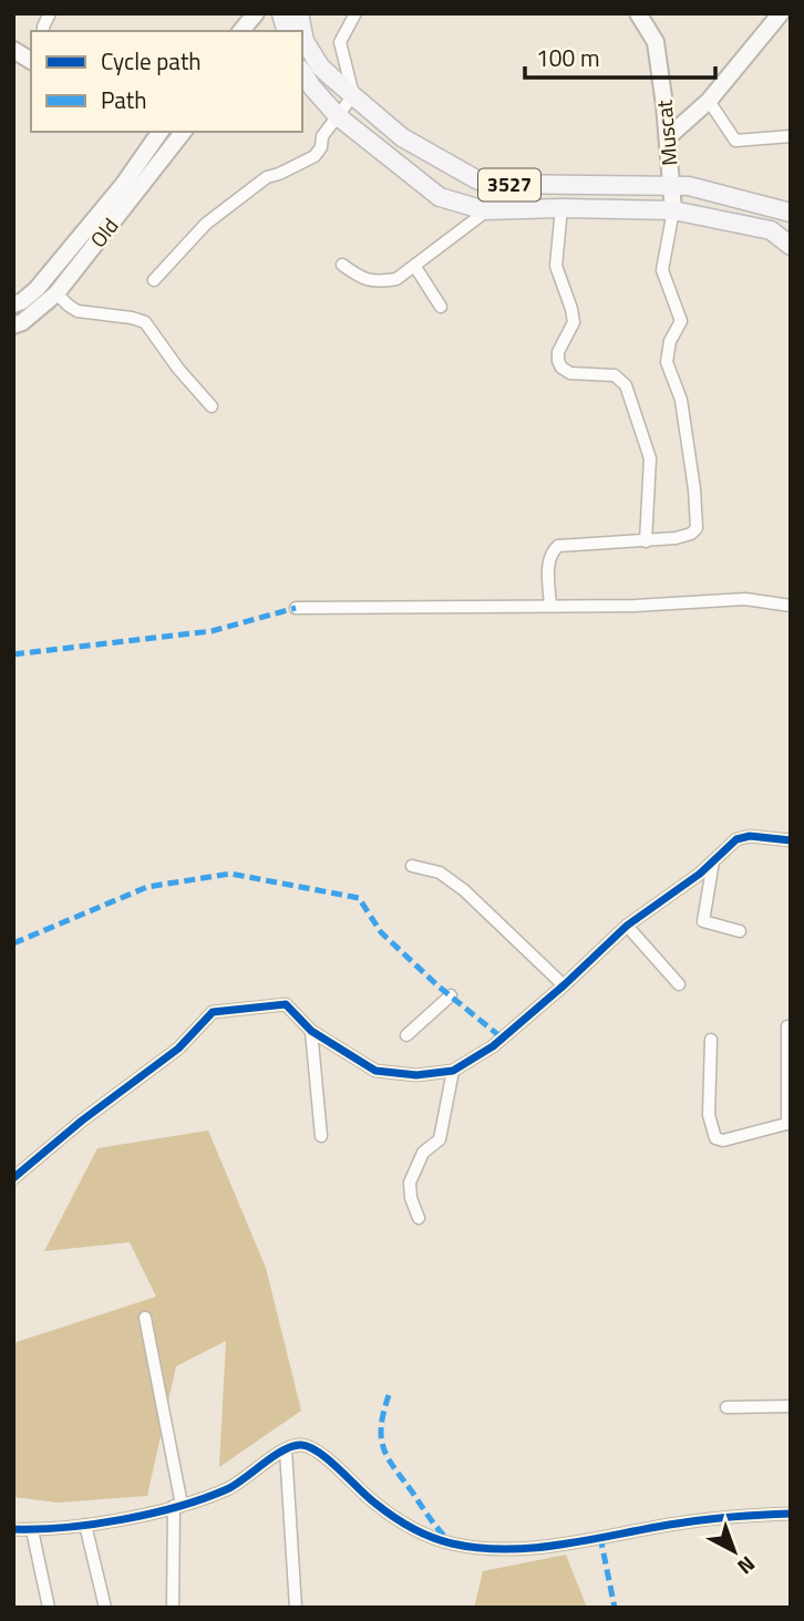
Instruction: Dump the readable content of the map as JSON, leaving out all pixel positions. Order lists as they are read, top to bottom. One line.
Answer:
{"streets":{"main road":["Muscat","3527","Old"]},"crossings":[["Muscat","3527"]],"legend":["Cycle path","Path"],"scale_bar":"100 m","north":"bottom right"}
